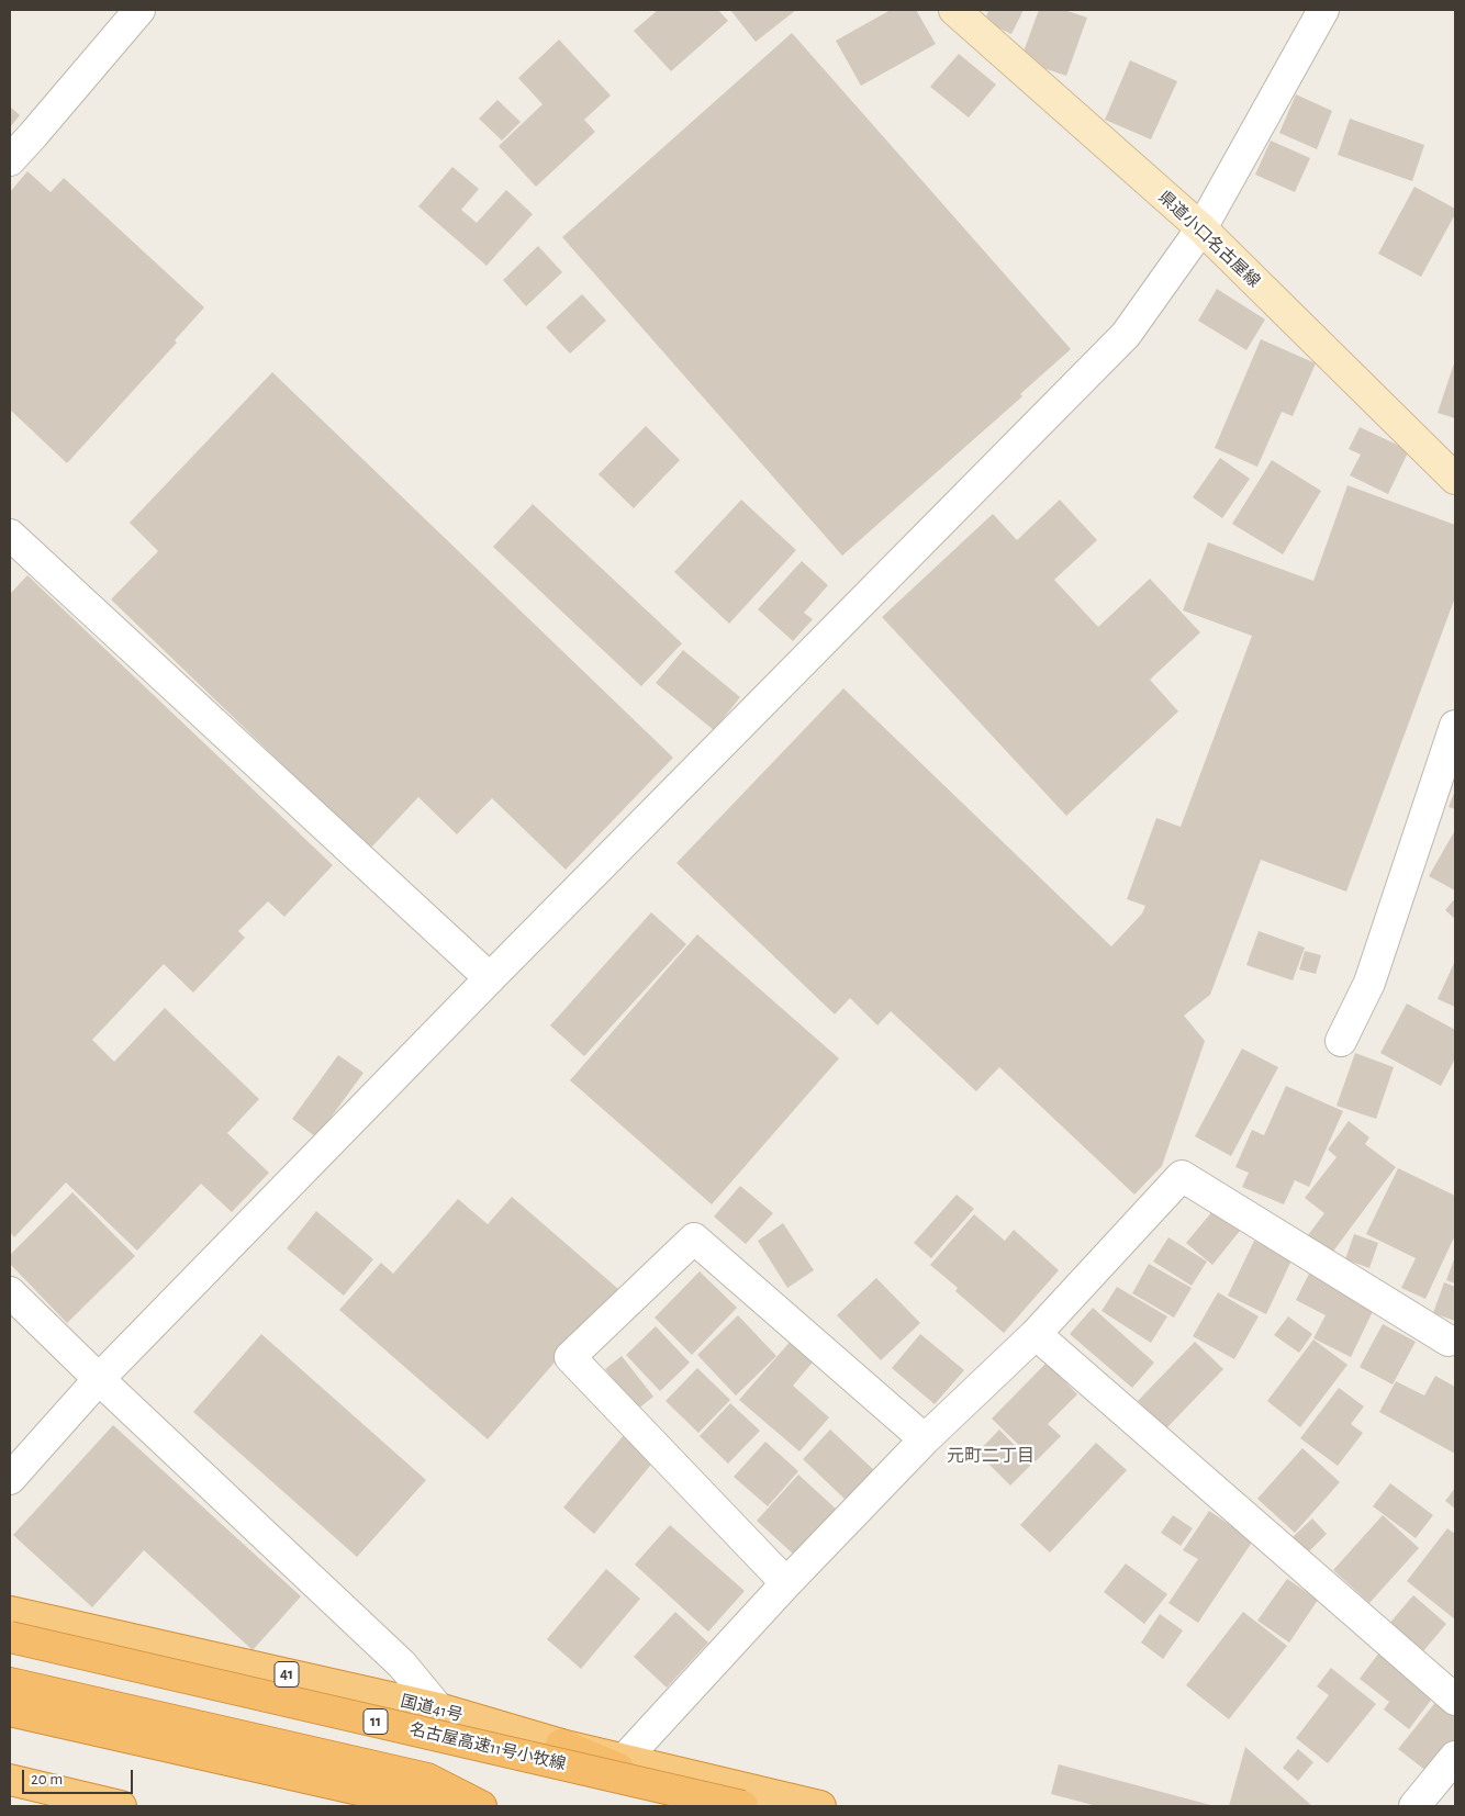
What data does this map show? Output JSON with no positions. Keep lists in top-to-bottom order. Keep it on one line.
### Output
{"streets":{"highway":["41","国道41号","11","名古屋高速11号小牧線"],"main road":["県道小口名古屋線"]},"districts":["元町二丁目"],"scale_bar":"20 m"}
